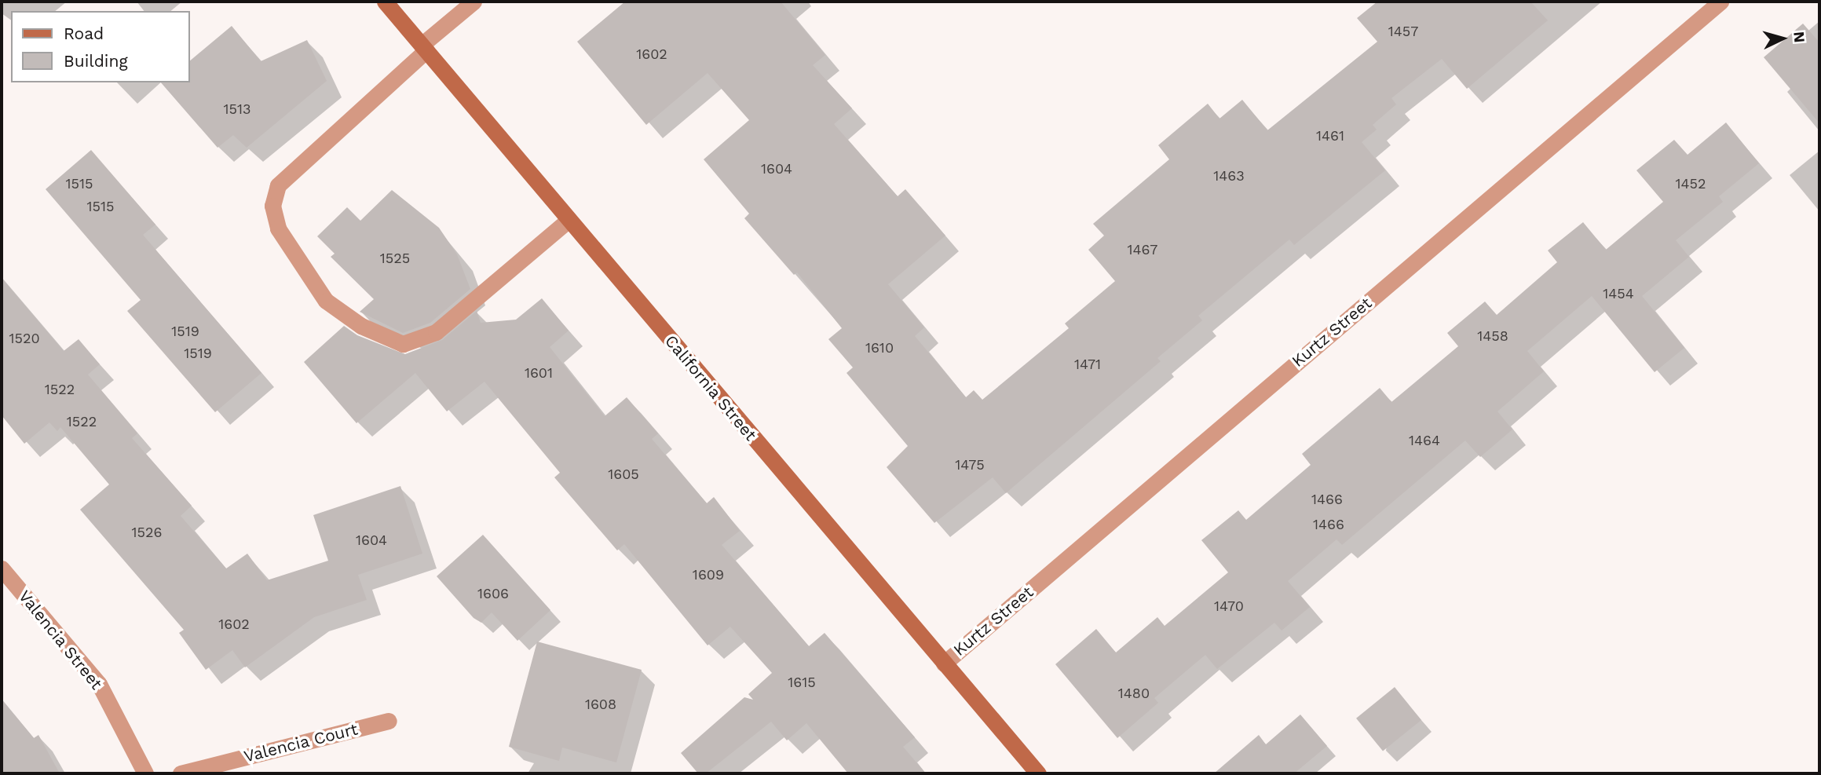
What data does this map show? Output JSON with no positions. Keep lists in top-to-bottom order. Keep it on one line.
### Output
{"streets":{"main road":["California Street"],"street":["Kurtz Street","Valencia Street","Valencia Court"]},"crossings":[["Kurtz Street","California Street"]],"house_numbers":["1457","1602","1513","1461","1604","1463","1515","1452","1515","1467","1525","1454","1519","1458","1520","1610","1519","1471","1601","1522","1522","1464","1475","1605","1466","1466","1526","1604","1609","1606","1470","1602","1615","1480","1608"],"legend":["Road","Building"],"north":"right"}
